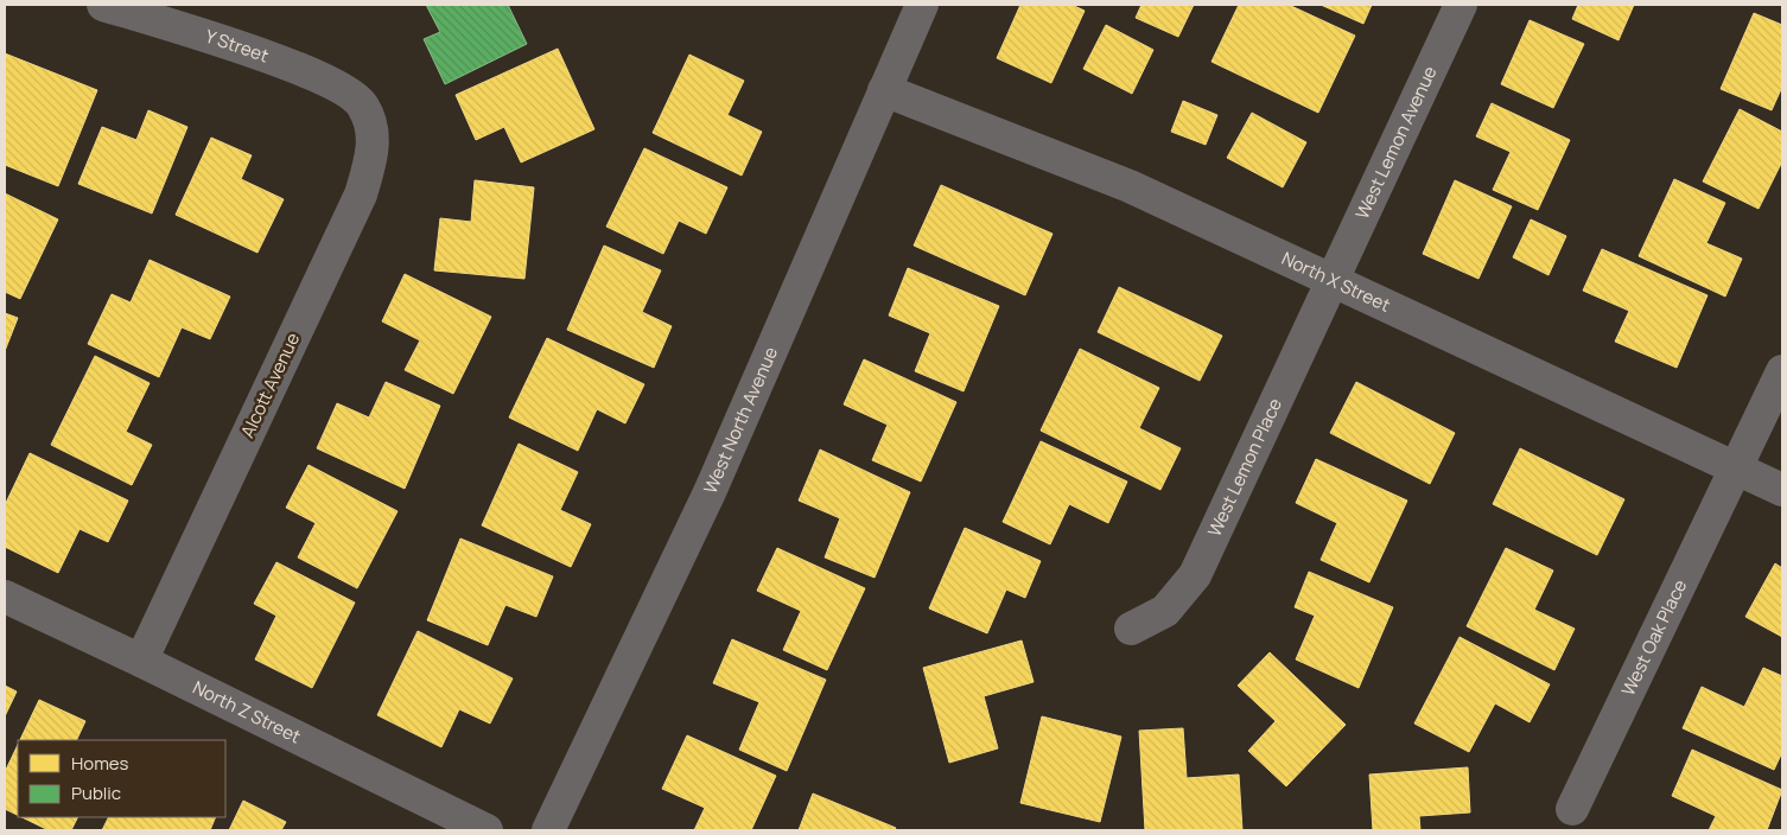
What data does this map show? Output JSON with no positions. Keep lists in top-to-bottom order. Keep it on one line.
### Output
{"streets":{"street":["Y Street","West Lemon Avenue","North X Street","Alcott Avenue","West North Avenue","West Lemon Place","West Oak Place","North Z Street"]},"crossings":[["Y Street","Alcott Avenue"],["West Lemon Avenue","North X Street"],["West Lemon Avenue","West Lemon Place"],["North X Street","West North Avenue"],["North X Street","West Lemon Place"],["North X Street","West Oak Place"],["Alcott Avenue","North Z Street"]],"legend":["Homes","Public"]}
